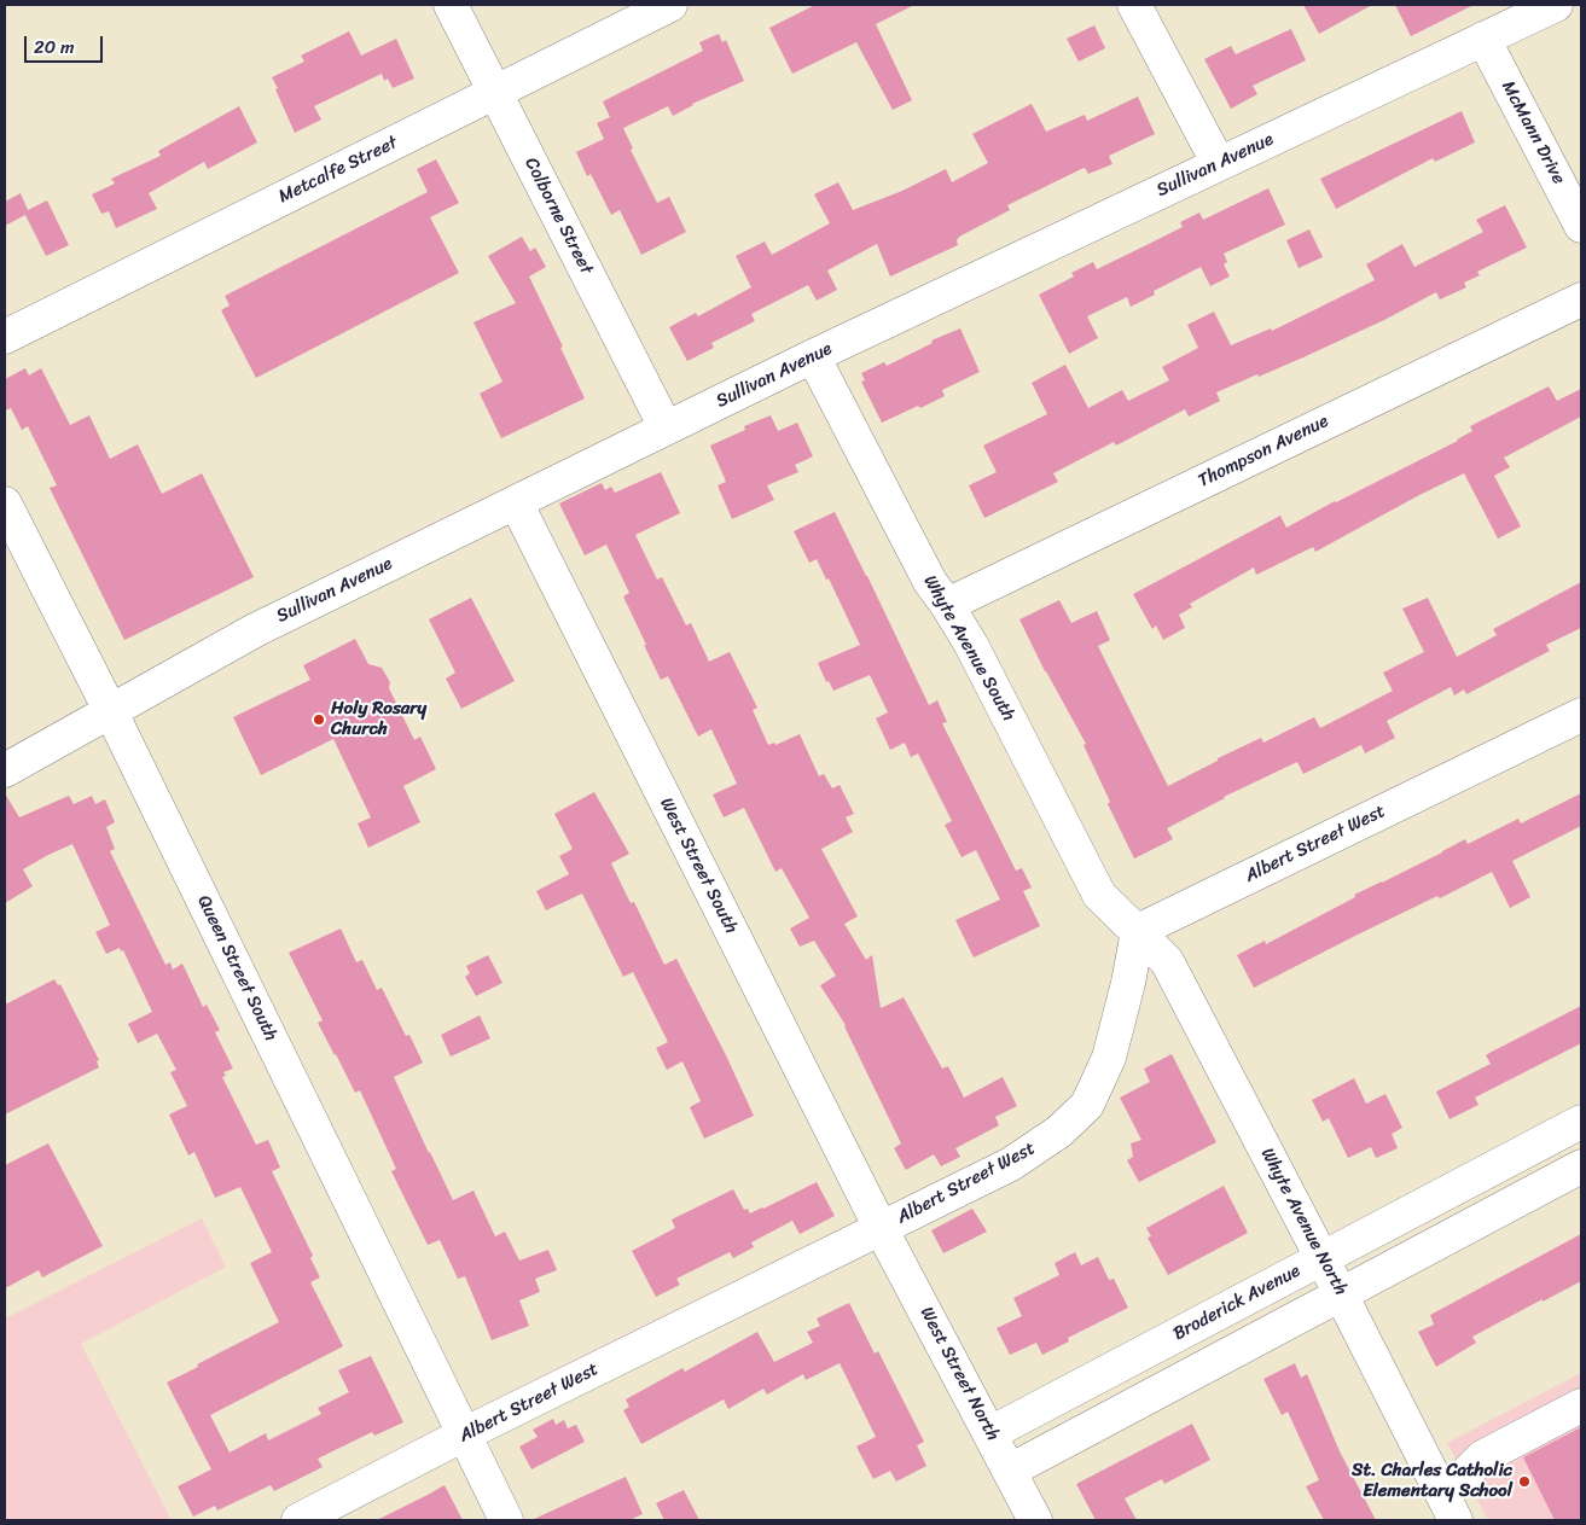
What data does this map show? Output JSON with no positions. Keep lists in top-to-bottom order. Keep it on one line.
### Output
{"streets":{"street":["McMann Drive","Sullivan Avenue","Metcalfe Street","Colborne Street","Thompson Avenue","Whyte Avenue South","Albert Street West","West Street South","Queen Street South","Whyte Avenue North","Broderick Avenue","West Street North"]},"crossings":[["McMann Drive","Sullivan Avenue"],["Sullivan Avenue","Colborne Street"],["Sullivan Avenue","Whyte Avenue South"],["Sullivan Avenue","West Street South"],["Sullivan Avenue","Queen Street South"],["Metcalfe Street","Colborne Street"],["Thompson Avenue","Whyte Avenue South"],["Whyte Avenue South","Albert Street West"],["Whyte Avenue South","Whyte Avenue North"],["Albert Street West","West Street South"],["Albert Street West","Queen Street South"],["Albert Street West","Whyte Avenue North"],["Albert Street West","West Street North"],["West Street South","West Street North"],["Whyte Avenue North","Broderick Avenue"],["Broderick Avenue","West Street North"]],"places":["Holy Rosary Church","St. Charles Catholic Elementary School"],"scale_bar":"20 m"}
